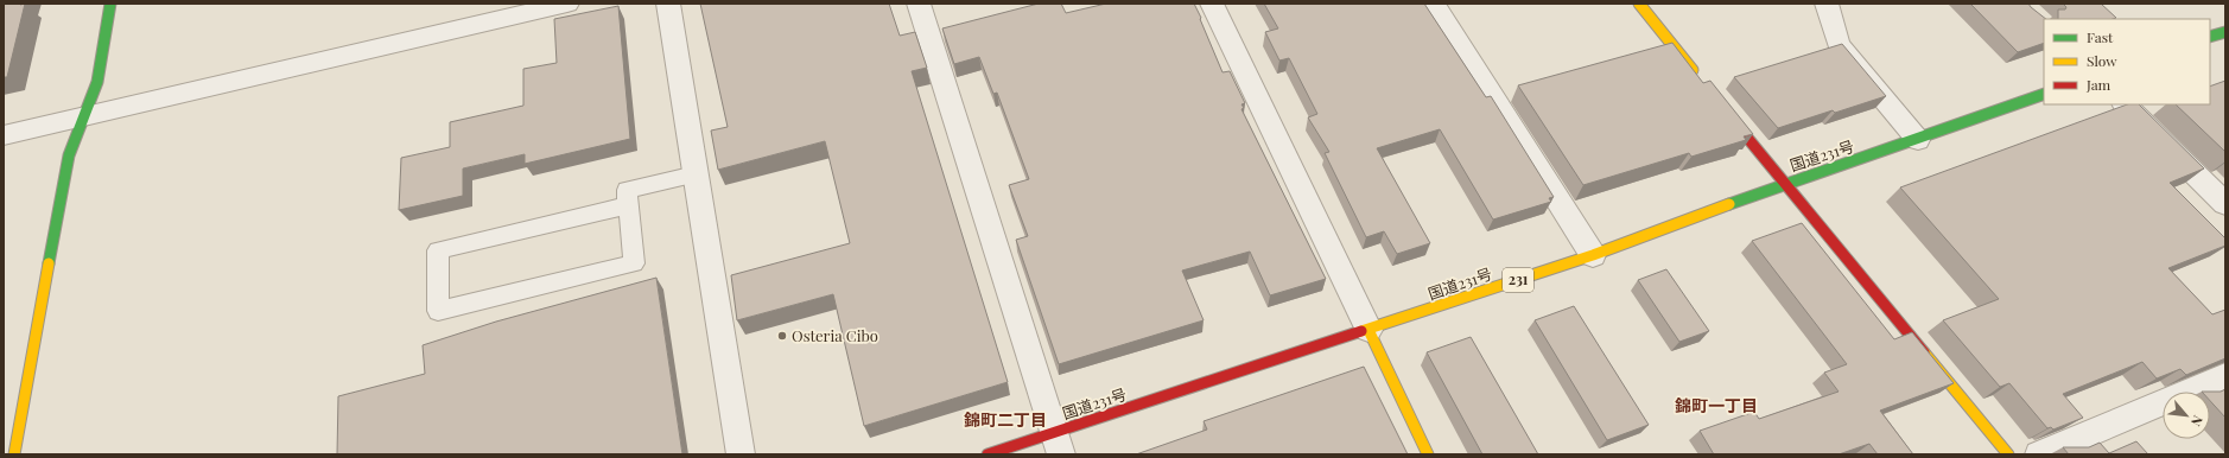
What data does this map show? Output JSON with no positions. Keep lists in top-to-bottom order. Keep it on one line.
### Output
{"streets":{"main road":["国道231号","231"]},"districts":["錦町一丁目","錦町二丁目"],"places":["Osteria Cibo"],"legend":["Fast","Slow","Jam"],"north":"bottom right"}
